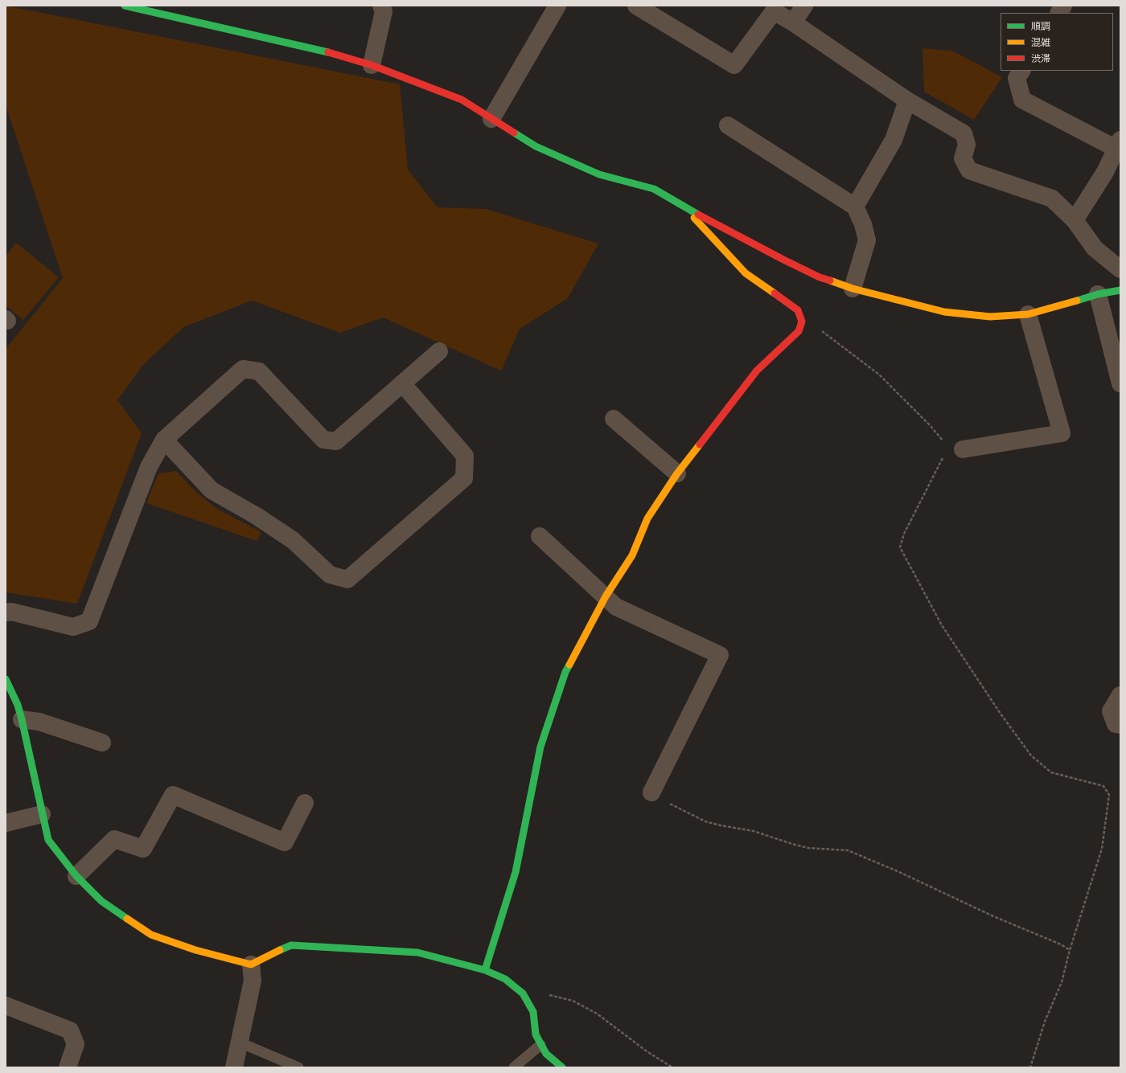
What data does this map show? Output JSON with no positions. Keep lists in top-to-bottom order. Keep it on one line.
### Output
{"legend":["順調","混雑","渋滞"]}
